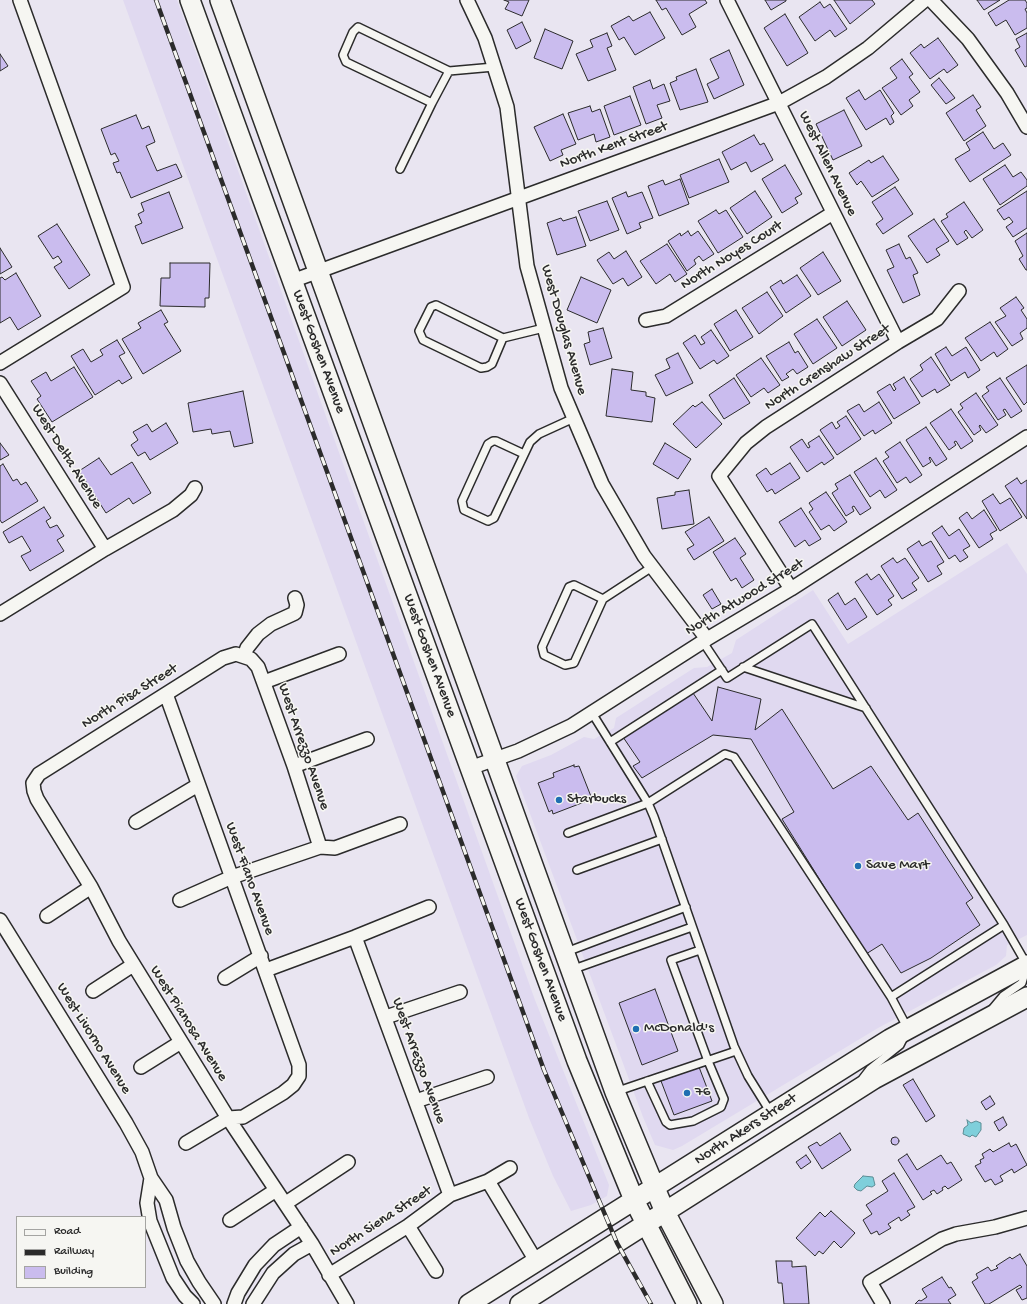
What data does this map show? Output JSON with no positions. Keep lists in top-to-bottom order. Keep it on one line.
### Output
{"streets":{"main road":["West Goshen Avenue","North Akers Street"],"street":["North Kent Street","West Allen Avenue","North Noyes Court","West Douglas Avenue","North Crenshaw Street","West Delta Avenue","North Atwood Street","North Pisa Street","West Arrezzo Avenue","West Fiano Avenue","West Pianosa Avenue","West Livorno Avenue","North Siena Street"]},"crossings":[["North Kent Street","West Allen Avenue"],["North Kent Street","West Douglas Avenue"],["North Kent Street","West Goshen Avenue"],["West Allen Avenue","North Noyes Court"],["West Allen Avenue","North Crenshaw Street"],["West Douglas Avenue","North Atwood Street"],["West Goshen Avenue","North Atwood Street"],["West Goshen Avenue","North Akers Street"],["North Crenshaw Street","North Atwood Street"],["North Pisa Street","West Arrezzo Avenue"],["North Pisa Street","West Fiano Avenue"],["North Pisa Street","West Pianosa Avenue"],["West Arrezzo Avenue","North Siena Street"],["West Fiano Avenue","West Pianosa Avenue"],["West Pianosa Avenue","North Siena Street"]],"places":["Starbucks","Save Mart","McDonald's","76"],"legend":["Road","Railway","Building"]}
